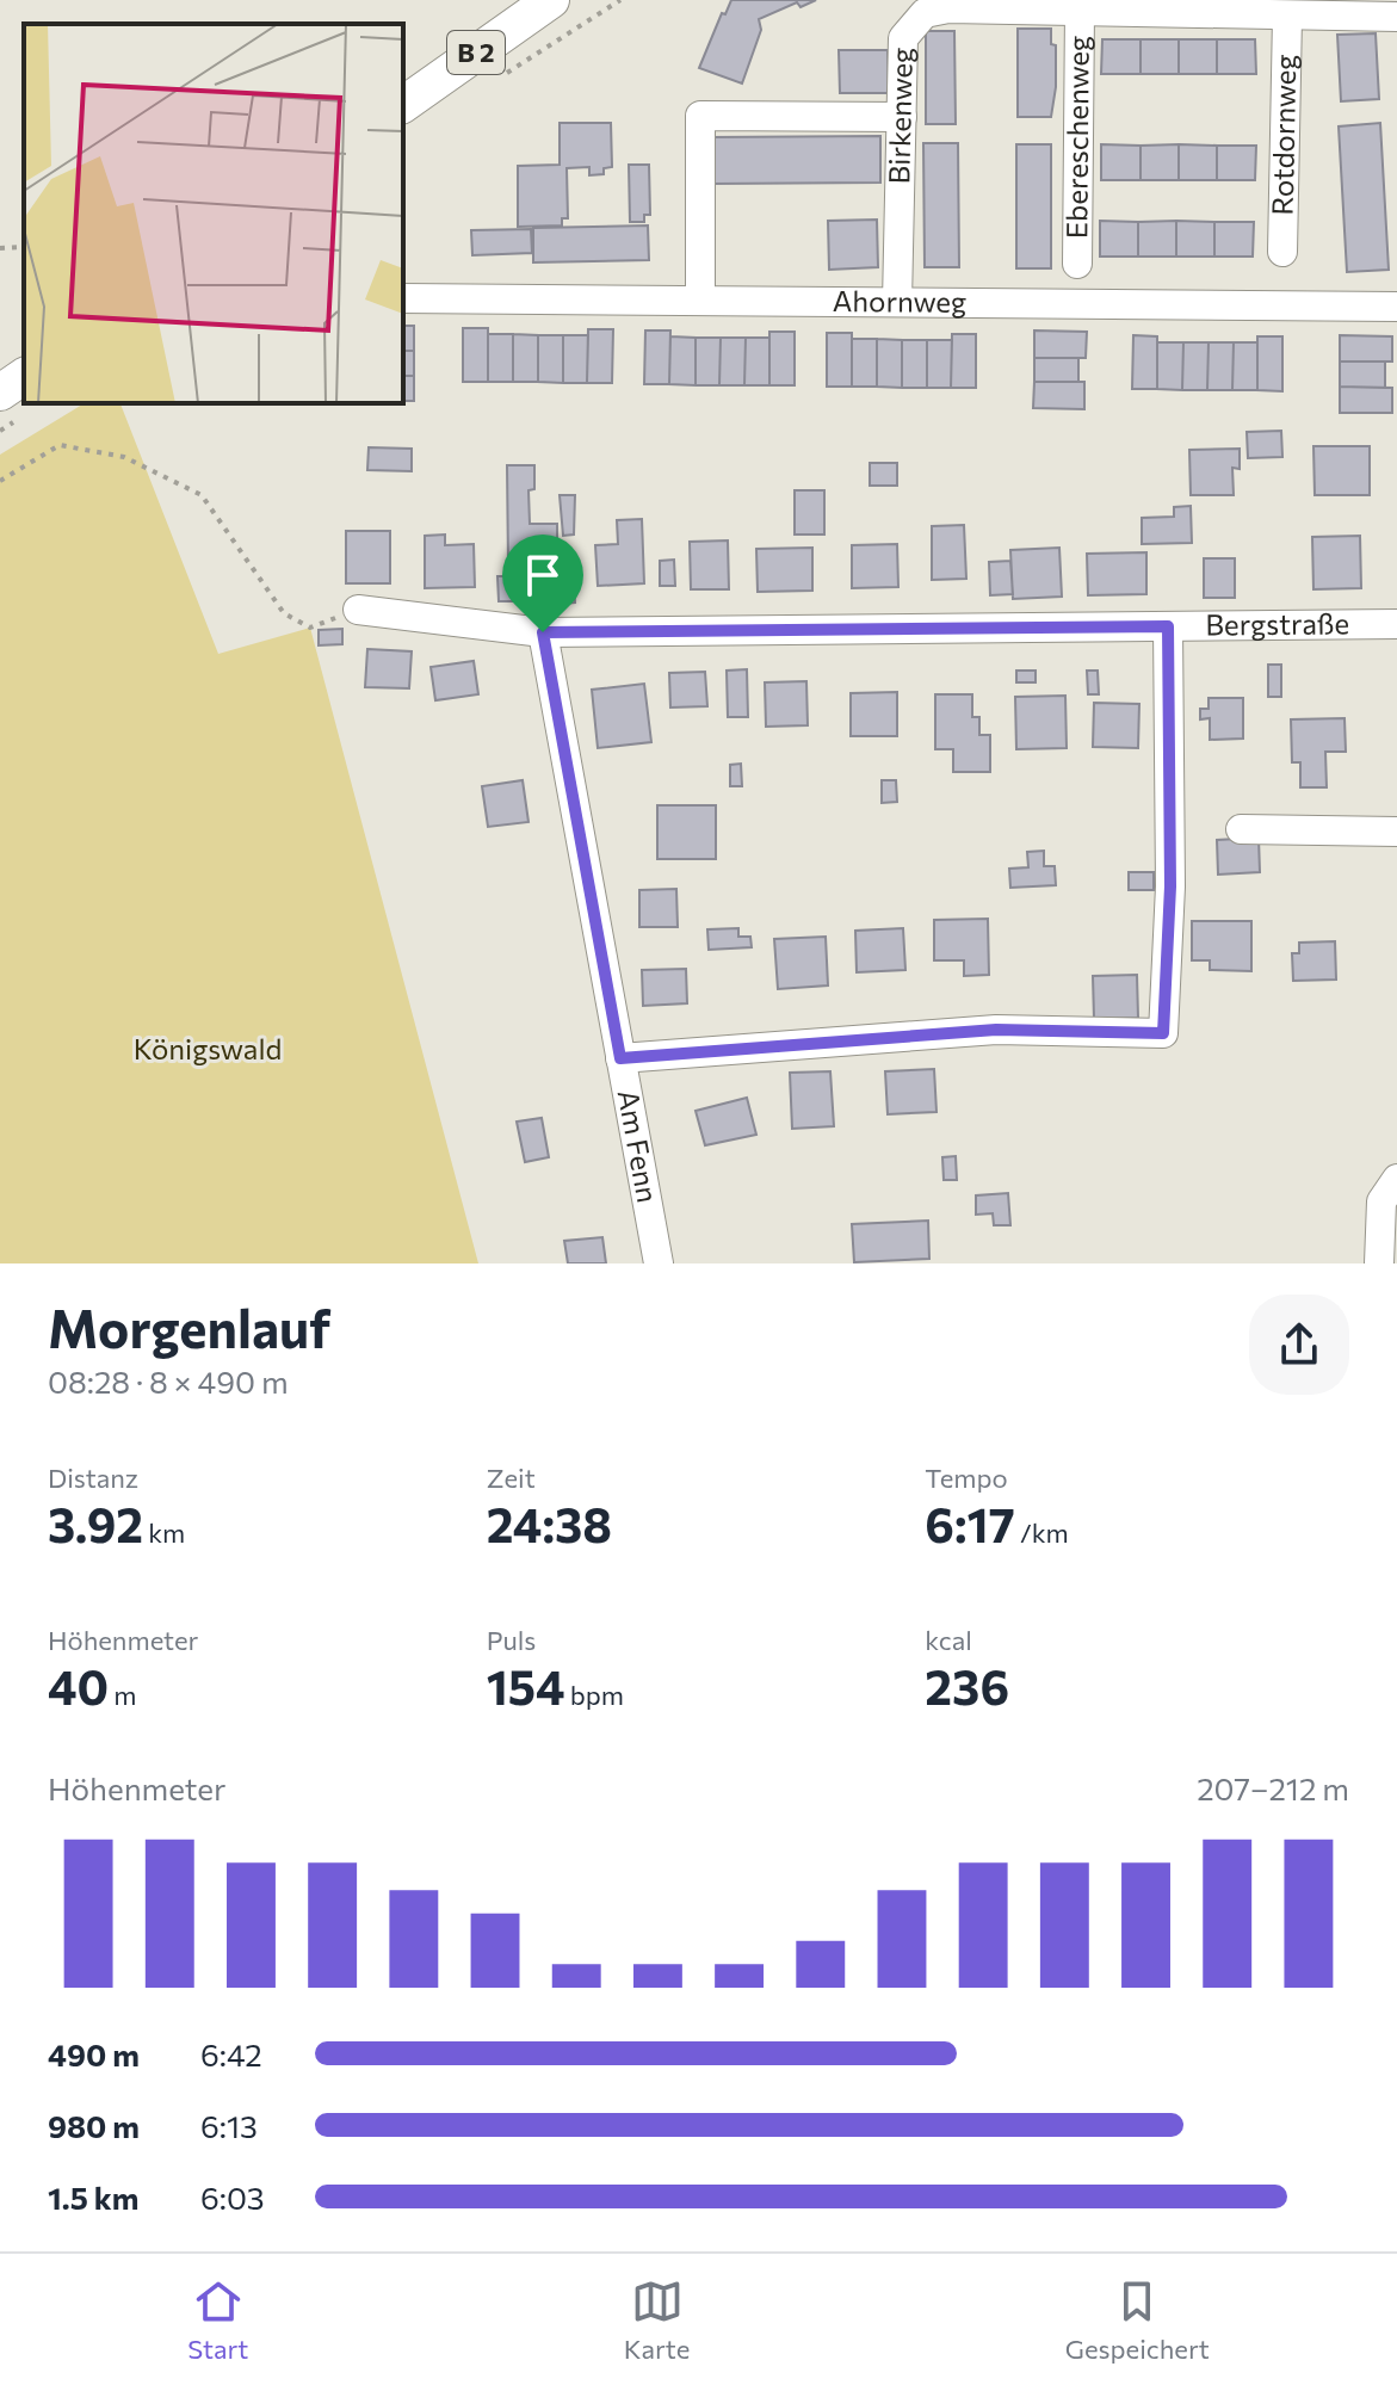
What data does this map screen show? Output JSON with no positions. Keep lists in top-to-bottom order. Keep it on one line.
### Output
{"streets":{"main road":["B 2"],"street":["Birkenweg","Rotdornweg","Ebereschenweg","Ahornweg","Bergstraße","Am Fenn"]},"crossings":[["Birkenweg","Rotdornweg"],["Birkenweg","Ebereschenweg"],["Birkenweg","Ahornweg"],["Bergstraße","Am Fenn"]],"parks":["Königswald"],"page":{"heading":["Morgenlauf","08:28 · 8 × 490 m"],"stats":[["Distanz","3.92 km"],["Zeit","24:38"],["Tempo","6:17 /km"],["Höhenmeter","40 m"],["Puls","154 bpm"],["kcal","236"]],"chart":["Höhenmeter","207–212 m"],"list":[{"name":"490 m","note":"6:42"},{"name":"980 m","note":"6:13"},{"name":"1.5 km","note":"6:03"}],"tabs":["Start","Karte","Gespeichert"]}}
